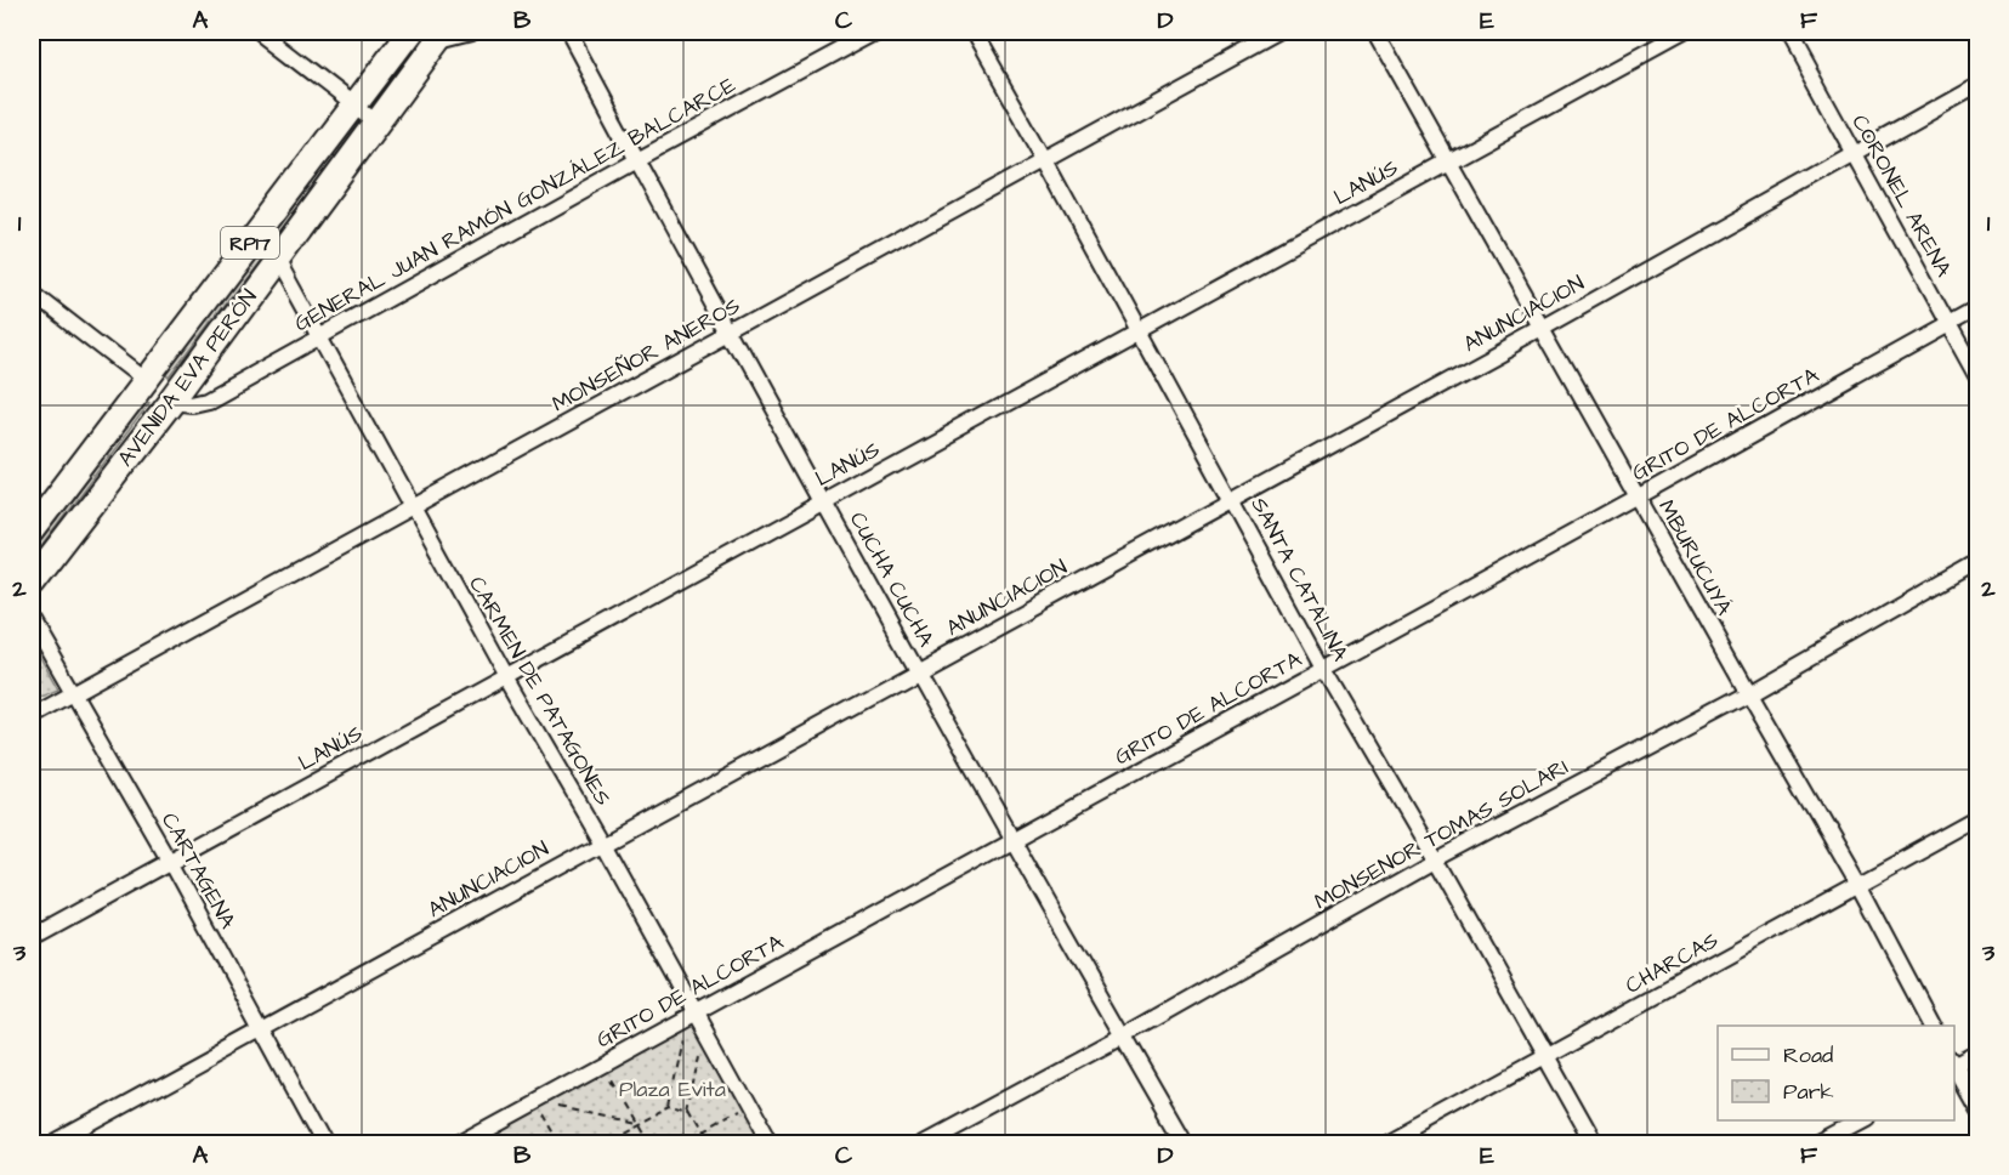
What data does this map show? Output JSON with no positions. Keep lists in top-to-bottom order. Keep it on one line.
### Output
{"streets":{"main road":["RP17","AVENIDA EVA PERÓN"],"street":["LANÚS","CORONEL ARENA","GENERAL JUAN RAMÓN GONZÁLEZ BALCARCE","ANUNCIACION","MONSEÑOR ANEROS","GRITO DE ALCORTA","MBURUCUYÁ","CUCHA CUCHA","SANTA CATALINA","CARMEN DE PATAGONES","MONSENOR TOMAS SOLARI","CARTAGENA","CHARCAS"]},"crossings":[["LANÚS","MBURUCUYÁ"],["LANÚS","CUCHA CUCHA"],["LANÚS","SANTA CATALINA"],["LANÚS","CARMEN DE PATAGONES"],["LANÚS","CARTAGENA"],["CORONEL ARENA","ANUNCIACION"],["CORONEL ARENA","GRITO DE ALCORTA"],["GENERAL JUAN RAMÓN GONZÁLEZ BALCARCE","AVENIDA EVA PERÓN"],["GENERAL JUAN RAMÓN GONZÁLEZ BALCARCE","CUCHA CUCHA"],["GENERAL JUAN RAMÓN GONZÁLEZ BALCARCE","CARMEN DE PATAGONES"],["ANUNCIACION","MBURUCUYÁ"],["ANUNCIACION","CUCHA CUCHA"],["ANUNCIACION","SANTA CATALINA"],["ANUNCIACION","CARMEN DE PATAGONES"],["ANUNCIACION","CARTAGENA"],["MONSEÑOR ANEROS","CUCHA CUCHA"],["MONSEÑOR ANEROS","SANTA CATALINA"],["MONSEÑOR ANEROS","CARMEN DE PATAGONES"],["MONSEÑOR ANEROS","CARTAGENA"],["AVENIDA EVA PERÓN","CARMEN DE PATAGONES"],["GRITO DE ALCORTA","MBURUCUYÁ"],["GRITO DE ALCORTA","CUCHA CUCHA"],["GRITO DE ALCORTA","SANTA CATALINA"],["GRITO DE ALCORTA","CARMEN DE PATAGONES"],["MBURUCUYÁ","MONSENOR TOMAS SOLARI"],["MBURUCUYÁ","CHARCAS"],["CUCHA CUCHA","MONSENOR TOMAS SOLARI"],["SANTA CATALINA","MONSENOR TOMAS SOLARI"],["SANTA CATALINA","CHARCAS"]],"parks":["Plaza Evita"],"legend":["Road","Park"],"grid":{"columns":["A","B","C","D","E","F"],"rows":["1","2","3"]}}
